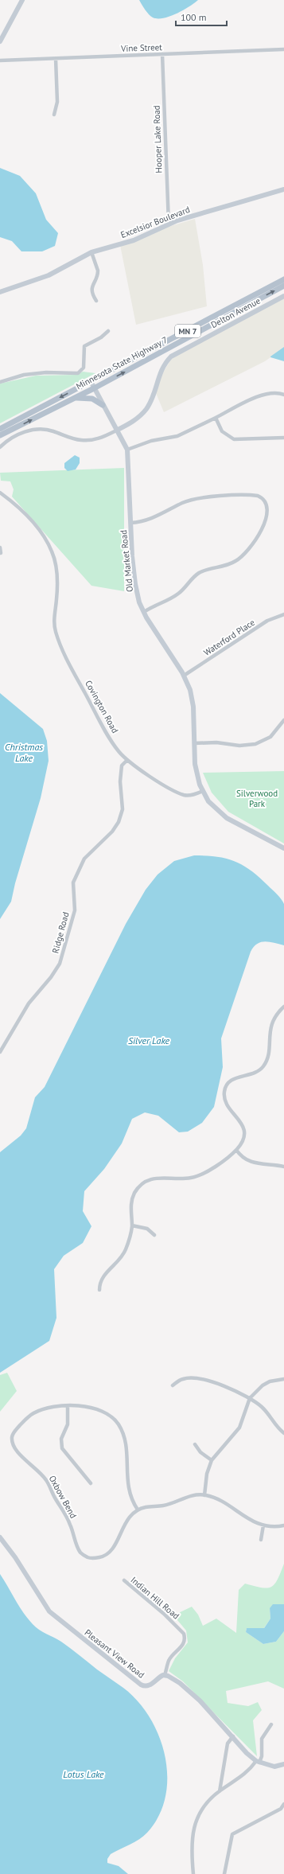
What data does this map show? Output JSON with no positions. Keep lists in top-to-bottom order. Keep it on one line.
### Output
{"streets":{"main road":["MN 7","Minnesota State Highway 7"],"street":["Vine Street","Hooper Lake Road","Excelsior Boulevard","Delton Avenue","Old Market Road","Waterford Place","Covington Road","Ridge Road","Oxbow Bend","Indian Hill Road","Pleasant View Road"]},"crossings":[["Vine Street","Hooper Lake Road"],["Hooper Lake Road","Excelsior Boulevard"],["Delton Avenue","Old Market Road"],["Minnesota State Highway 7","Old Market Road"],["Old Market Road","Waterford Place"],["Old Market Road","Covington Road"],["Covington Road","Ridge Road"],["Indian Hill Road","Pleasant View Road"]],"water":["Christmas Lake","Silver Lake","Lotus Lake"],"parks":["Silverwood Park"],"scale_bar":"100 m"}
